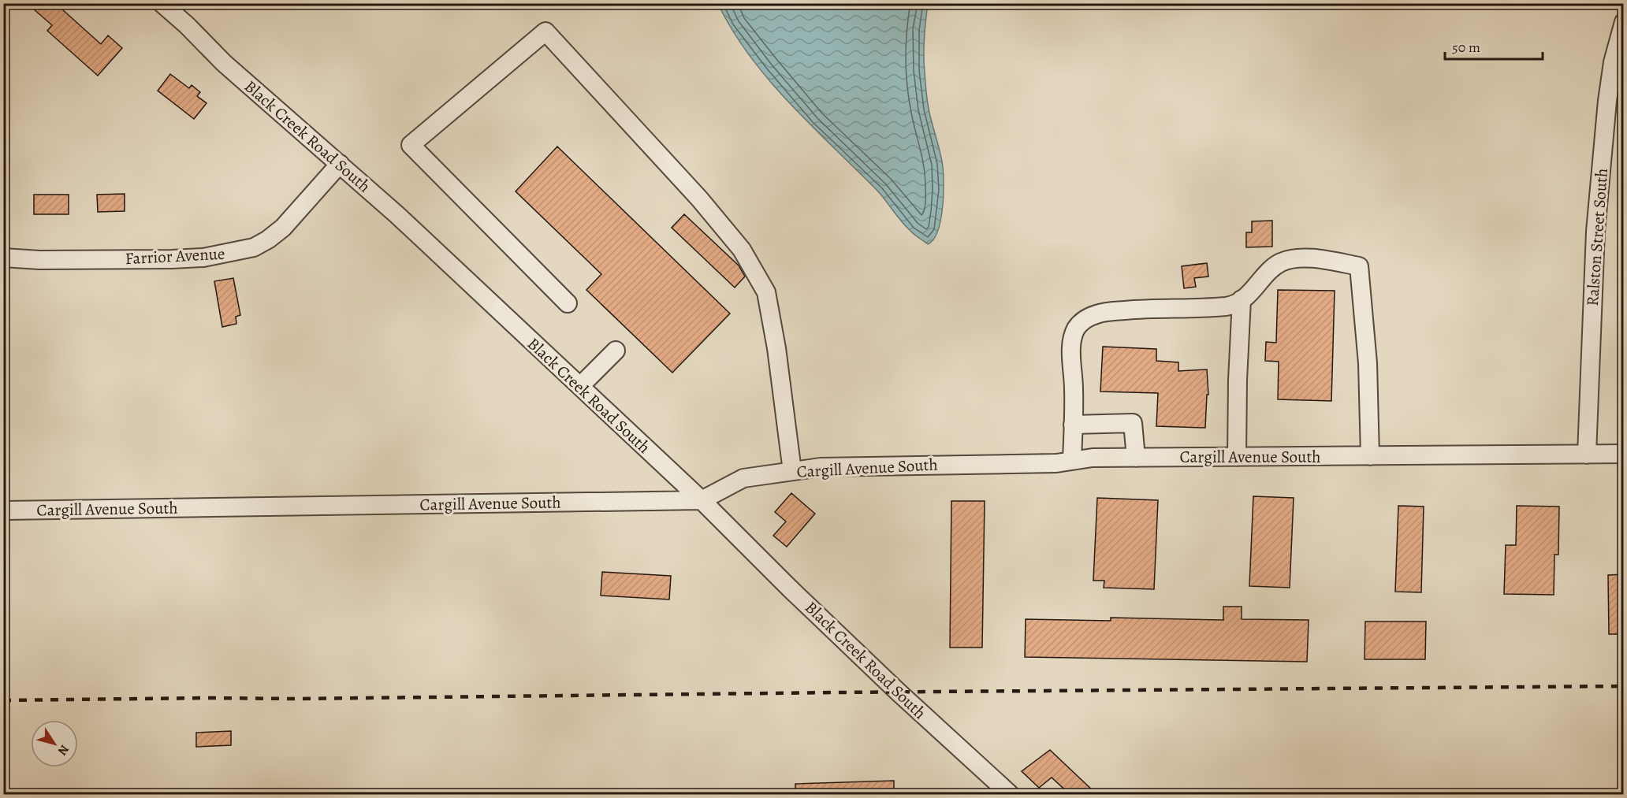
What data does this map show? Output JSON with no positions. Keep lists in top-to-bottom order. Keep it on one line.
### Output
{"streets":{"street":["Black Creek Road South","Ralston Street South","Farrior Avenue","Cargill Avenue South"]},"crossings":[["Black Creek Road South","Farrior Avenue"],["Black Creek Road South","Cargill Avenue South"],["Ralston Street South","Cargill Avenue South"]],"scale_bar":"50 m","north":"bottom right"}
